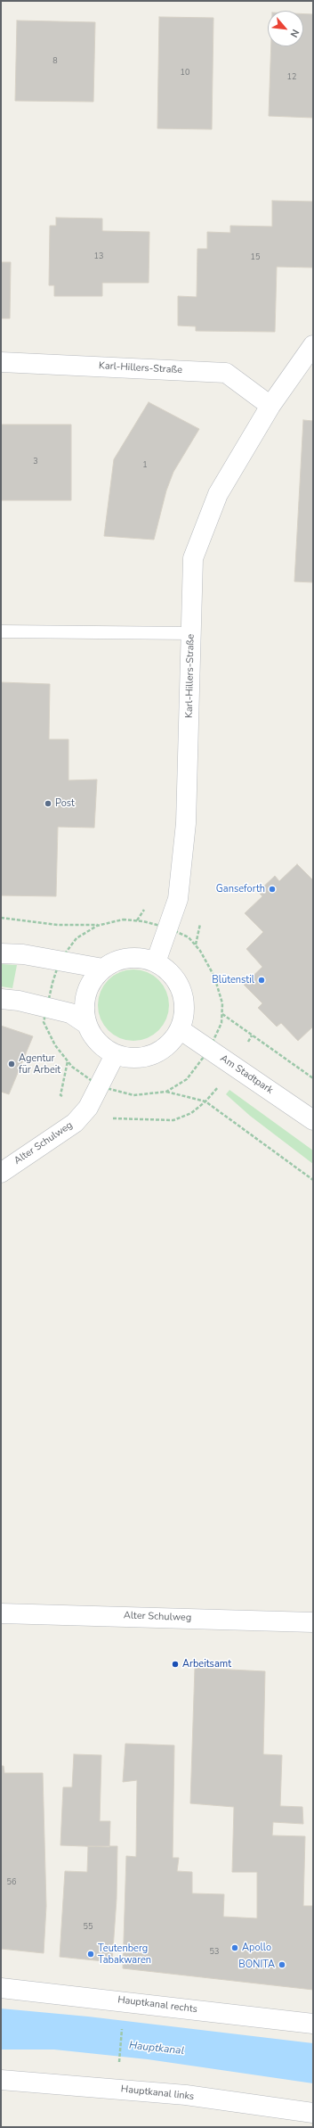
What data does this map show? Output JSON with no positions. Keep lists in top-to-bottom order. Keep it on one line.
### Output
{"streets":{"street":["Karl-Hillers-Straße","Am Stadtpark","Alter Schulweg","Hauptkanal rechts","Hauptkanal links"]},"crossings":[["Karl-Hillers-Straße","Am Stadtpark"],["Karl-Hillers-Straße","Alter Schulweg"],["Am Stadtpark","Alter Schulweg"]],"water":["Hauptkanal"],"places":["Post","Ganseforth","Blütenstil","Agentur für Arbeit","Arbeitsamt","Apollo","Teutenberg Tabakwaren","BONITA"],"house_numbers":["8","10","12","13","15","3","1","56","55","53"],"north":"bottom right"}
